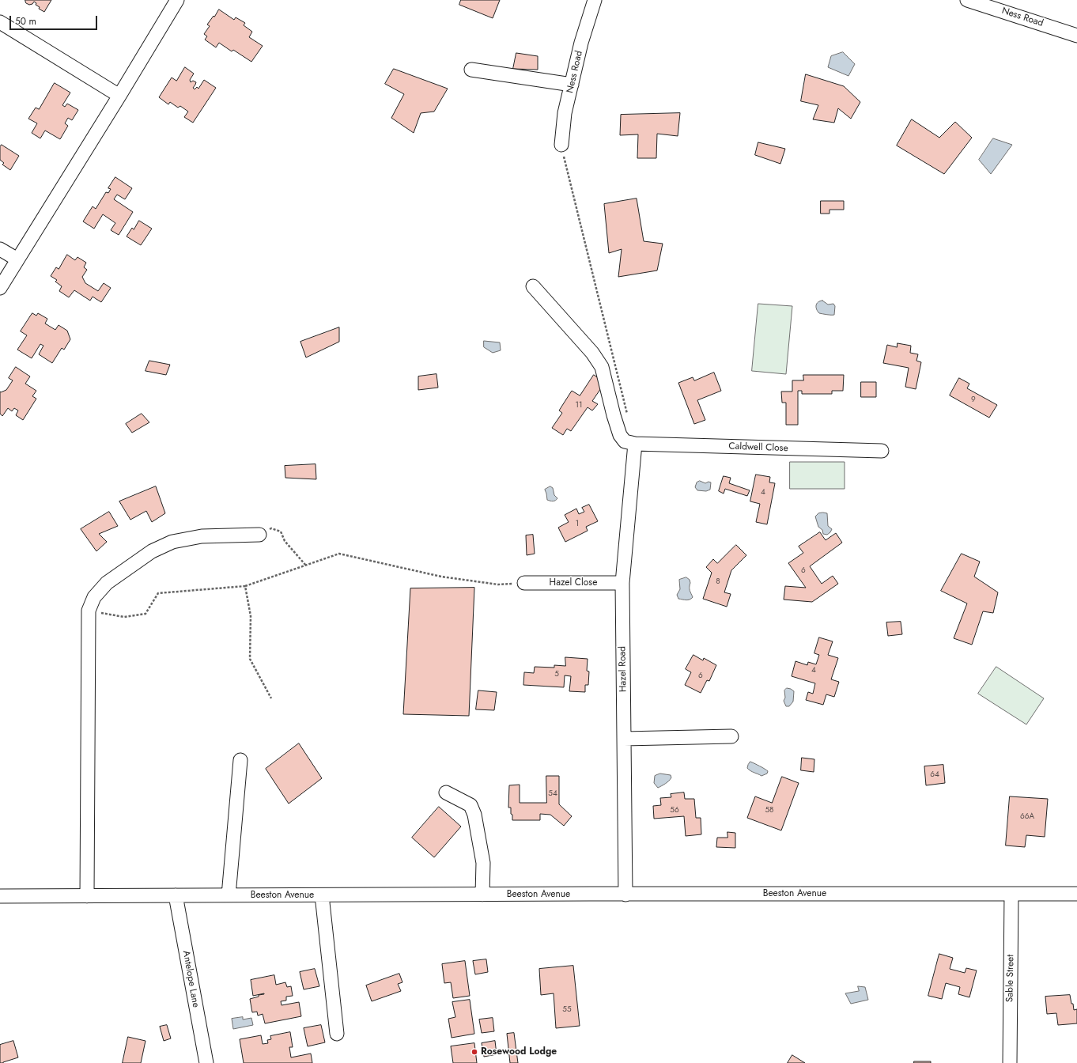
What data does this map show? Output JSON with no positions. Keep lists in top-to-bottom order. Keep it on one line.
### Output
{"streets":{"street":["Ness Road","Caldwell Close","Hazel Close","Hazel Road","Beeston Avenue","Sable Street","Antelope Lane"]},"crossings":[["Caldwell Close","Hazel Road"],["Hazel Close","Hazel Road"],["Hazel Road","Beeston Avenue"],["Beeston Avenue","Sable Street"],["Beeston Avenue","Antelope Lane"]],"places":["Rosewood Lodge"],"house_numbers":["9","11","4","1","6","8","4","5","6","64","54","56","58","66A","55"],"scale_bar":"50 m"}
